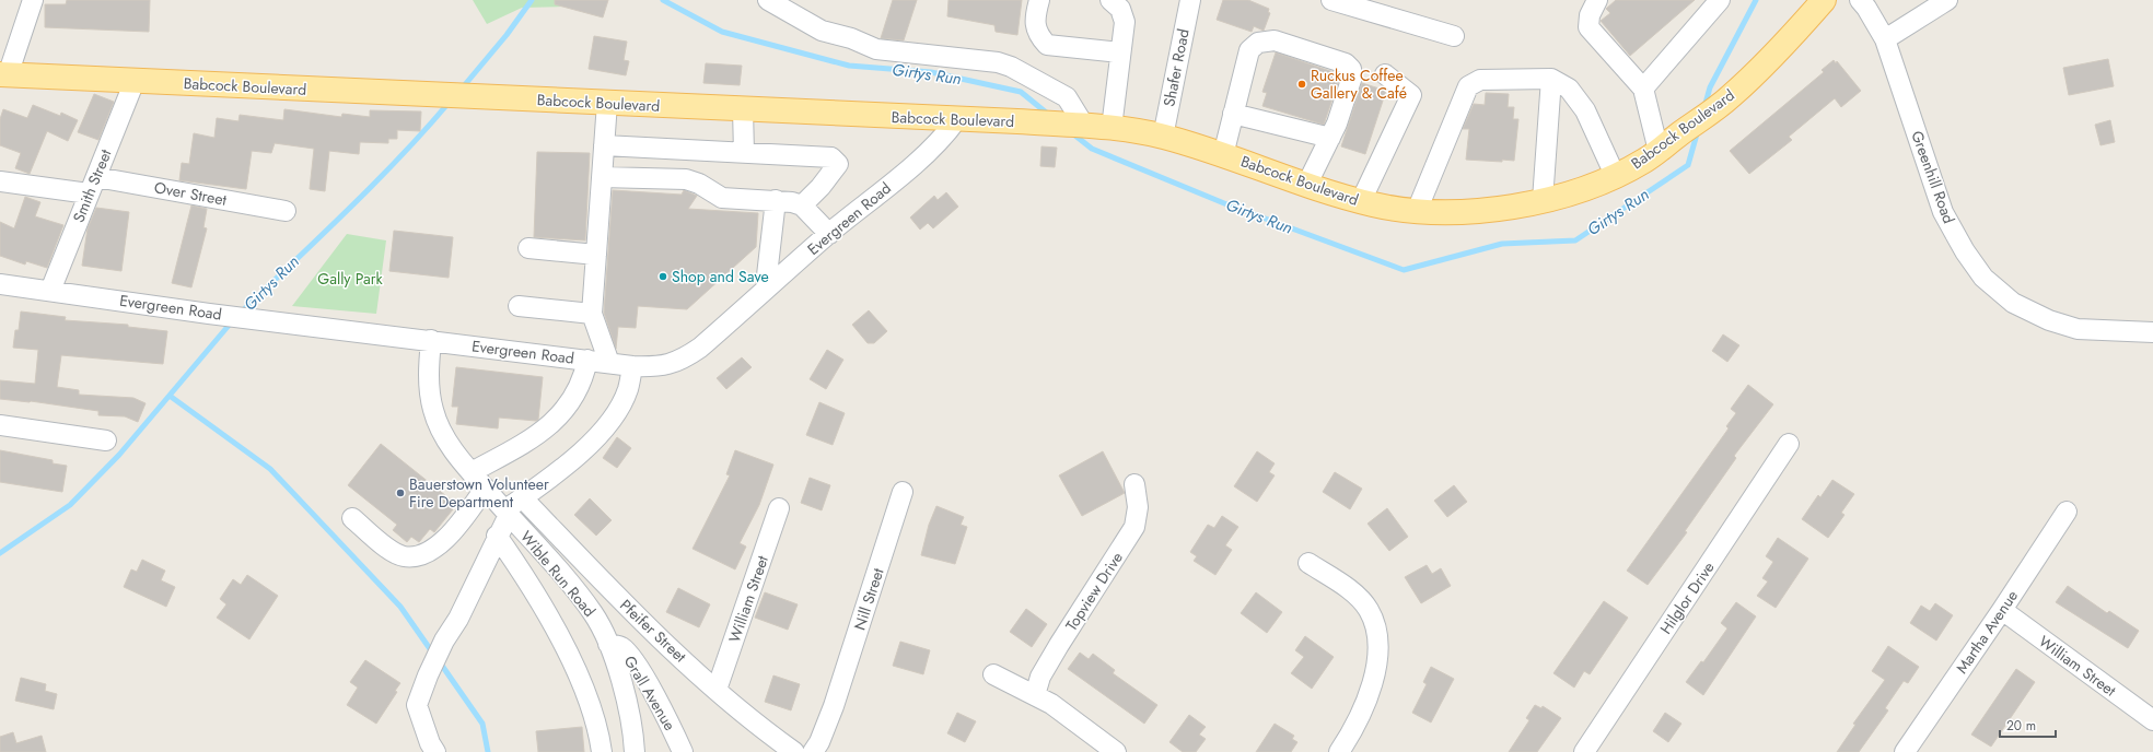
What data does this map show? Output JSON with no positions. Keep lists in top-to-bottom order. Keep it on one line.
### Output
{"streets":{"main road":["Babcock Boulevard"],"street":["Shafer Road","Greenhill Road","Smith Street","Over Street","Evergreen Road","Wible Run Road","Topview Drive","Hilglor Drive","William Street","Nill Street","Pfeifer Street","Martha Avenue","Grall Avenue"]},"crossings":[["Shafer Road","Babcock Boulevard"],["Babcock Boulevard","Smith Street"],["Babcock Boulevard","Evergreen Road"],["Smith Street","Over Street"],["Smith Street","Evergreen Road"],["Evergreen Road","Wible Run Road"],["Wible Run Road","Grall Avenue"],["William Street","Pfeifer Street"],["William Street","Martha Avenue"]],"water":["Girtys Run"],"parks":["Gally Park"],"places":["Ruckus Coffee Gallery & Café","Shop and Save","Bauerstown Volunteer Fire Department"],"scale_bar":"20 m"}
